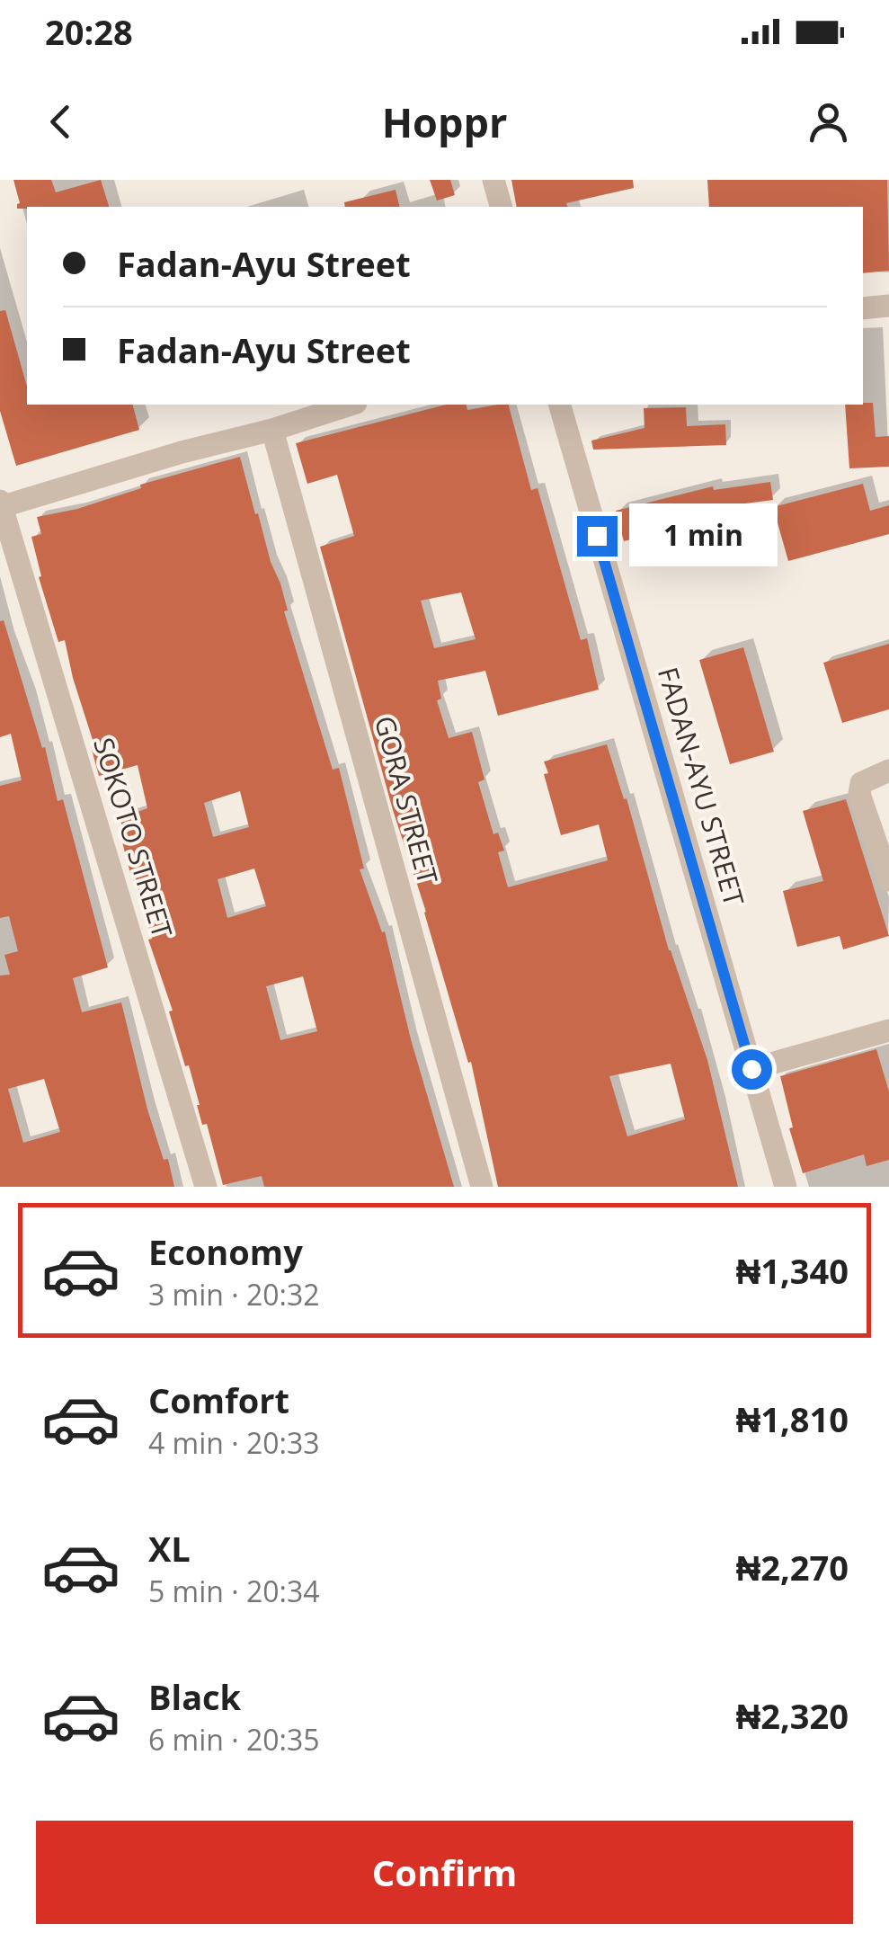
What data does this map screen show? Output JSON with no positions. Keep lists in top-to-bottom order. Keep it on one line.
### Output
{"streets":{"street":["FADAN-AYU STREET","GORA STREET","SOKOTO STREET"]},"page":{"status":"20:28","header":"Hoppr","banner":["Fadan-Ayu Street","Fadan-Ayu Street"],"bubble":"1 min","list":[{"name":"Economy","note":"3 min · 20:32","value":"₦1,340"},{"name":"Comfort","note":"4 min · 20:33","value":"₦1,810"},{"name":"XL","note":"5 min · 20:34","value":"₦2,270"},{"name":"Black","note":"6 min · 20:35","value":"₦2,320"}],"buttons":"Confirm"}}
